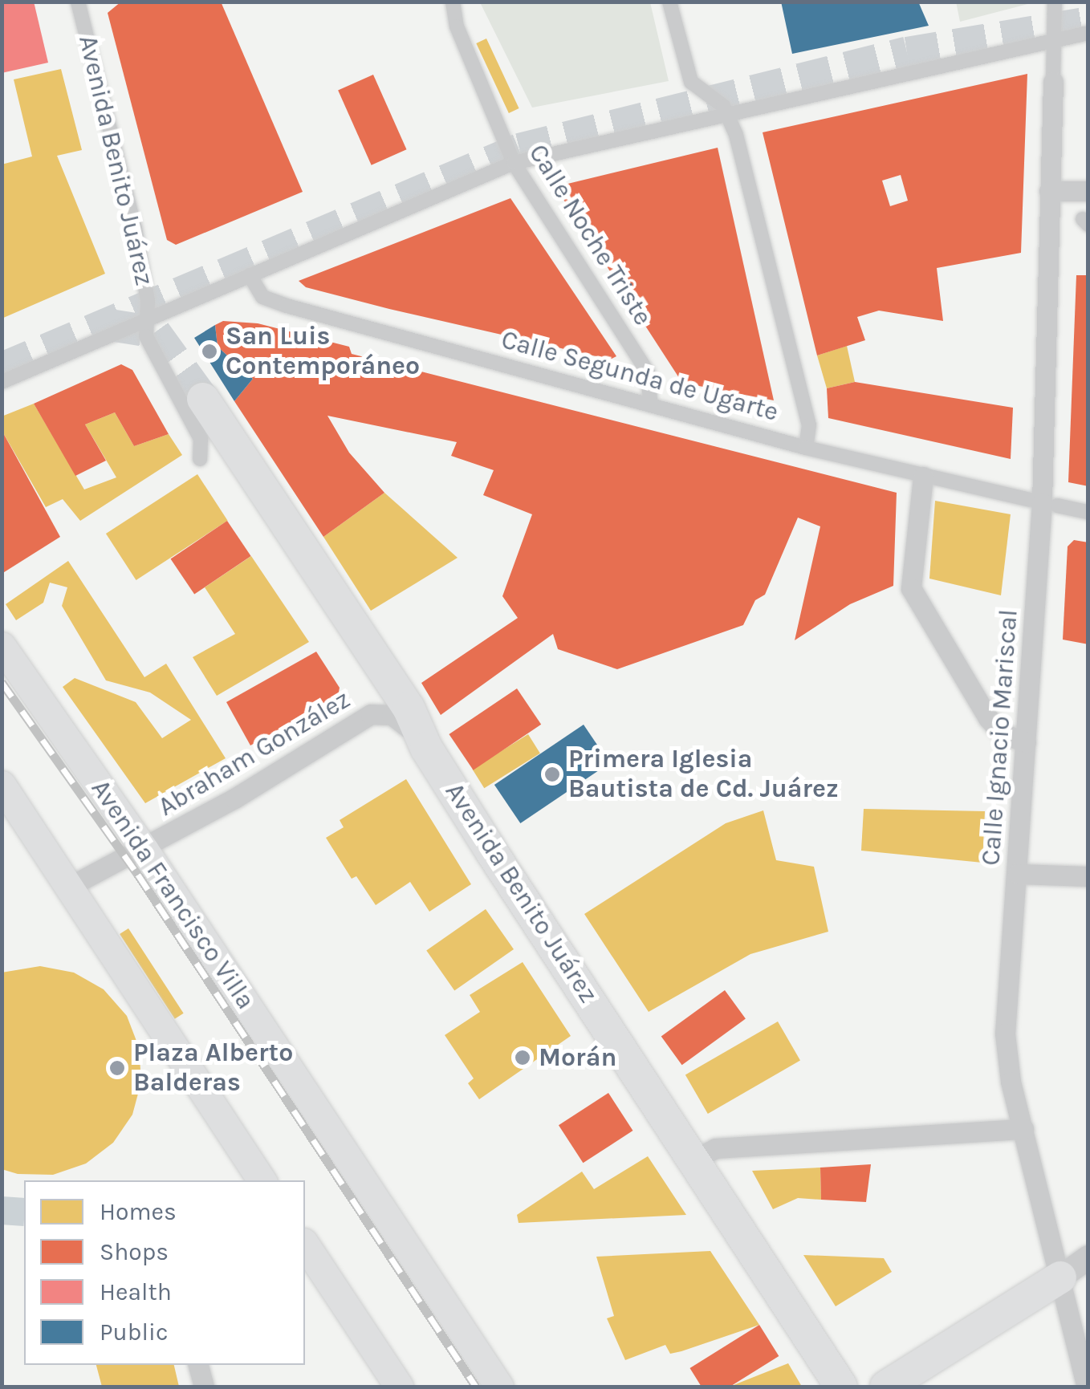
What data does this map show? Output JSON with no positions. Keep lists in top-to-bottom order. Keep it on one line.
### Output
{"streets":{"main road":["Avenida Benito Juárez","Avenida Francisco Villa"],"street":["Calle Noche Triste","Calle Segunda de Ugarte","Calle Ignacio Mariscal","Abraham González"]},"crossings":[["Avenida Benito Juárez","Abraham González"],["Calle Noche Triste","Calle Segunda de Ugarte"],["Abraham González","Avenida Francisco Villa"]],"places":["San Luis Contemporáneo","Primera Iglesia Bautista de Cd. Juárez","Morán","Plaza Alberto Balderas"],"legend":["Homes","Shops","Health","Public"]}
